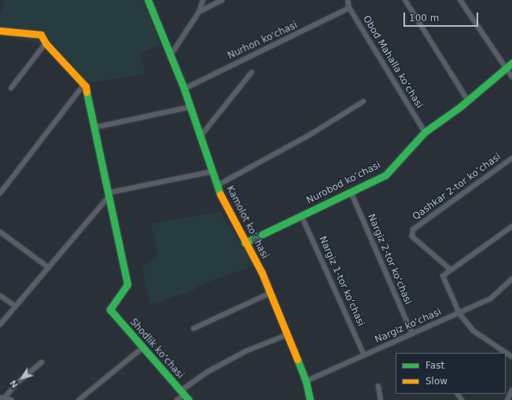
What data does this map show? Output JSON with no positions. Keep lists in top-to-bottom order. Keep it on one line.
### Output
{"streets":{"street":["Nurhon ko'chasi","Obod Mahalla ko‘chasi","Nurobod koʻchasi","Qashkar 2-tor koʼchasi","Kamolot koʻchasi","Nargiz 2-tor ko‘chasi","Nargiz 1-tor ko‘chasi","Nargiz koʻchasi","Shodlik koʻchasi"]},"crossings":[["Nurhon ko'chasi","Obod Mahalla ko‘chasi"],["Nurhon ko'chasi","Kamolot koʻchasi"],["Obod Mahalla ko‘chasi","Nurobod koʻchasi"],["Nurobod koʻchasi","Kamolot koʻchasi"],["Nurobod koʻchasi","Nargiz 2-tor ko‘chasi"],["Nurobod koʻchasi","Nargiz 1-tor ko‘chasi"],["Kamolot koʻchasi","Nargiz koʻchasi"],["Nargiz 2-tor ko‘chasi","Nargiz koʻchasi"],["Nargiz 1-tor ko‘chasi","Nargiz koʻchasi"]],"legend":["Fast","Slow"],"scale_bar":"100 m","north":"bottom left"}
